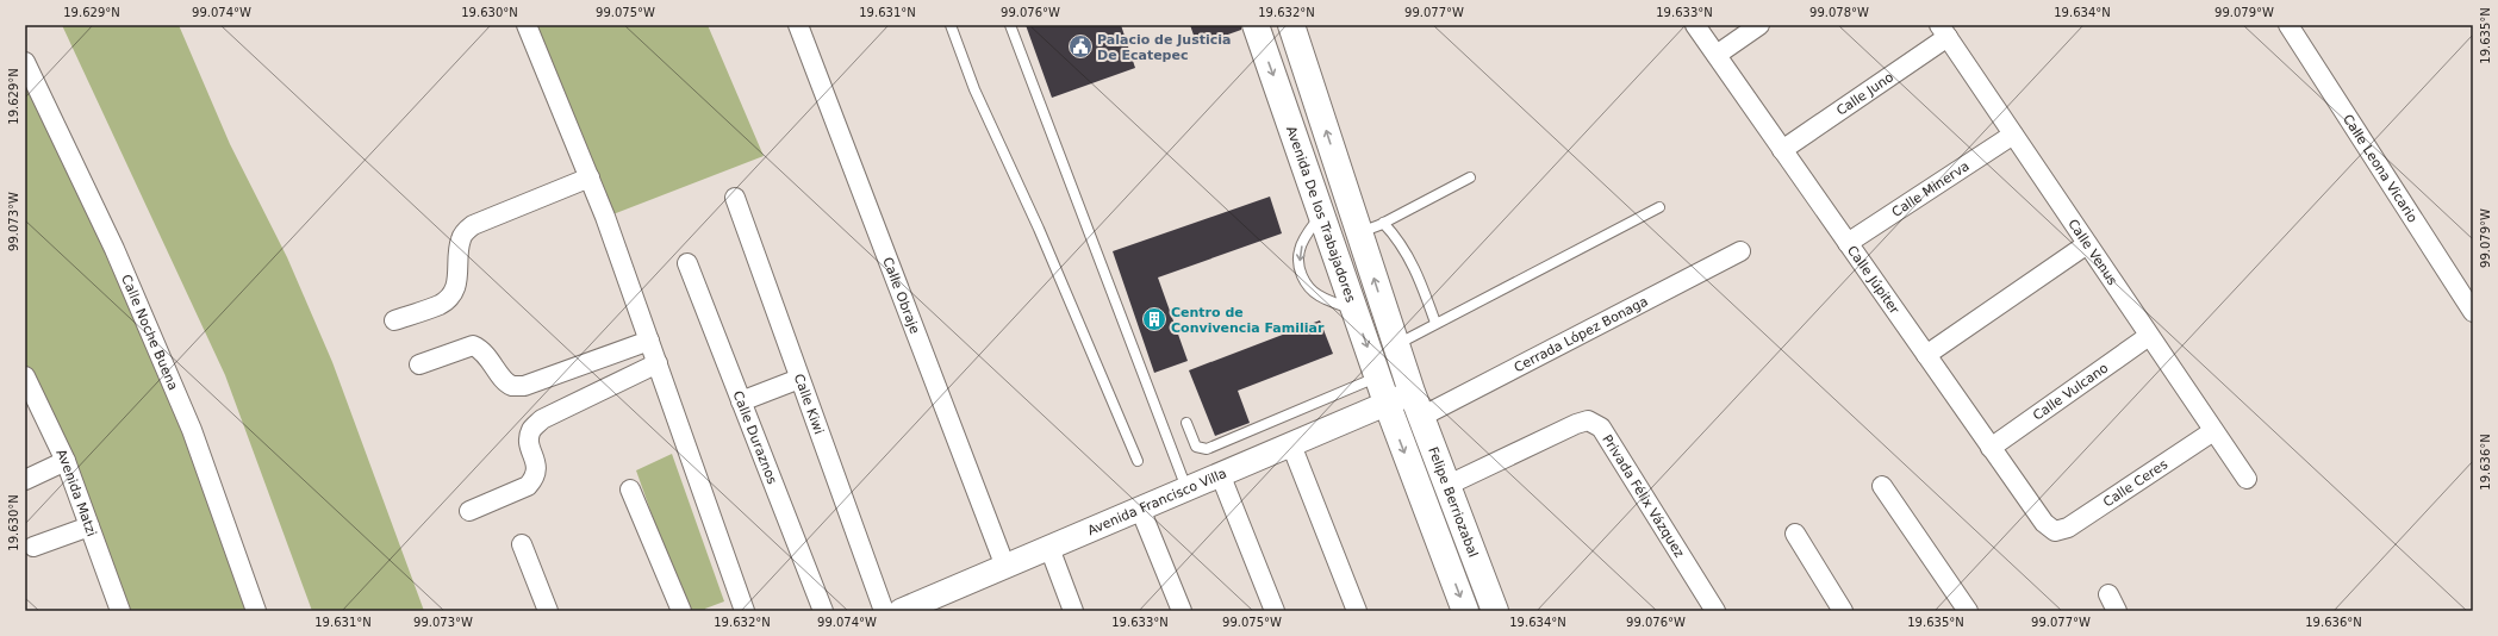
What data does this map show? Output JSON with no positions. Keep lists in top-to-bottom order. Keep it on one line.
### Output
{"streets":{"main road":["Avenida De los Trabajadores","Felipe Berriozabal"],"street":["Calle Juno","Calle Leona Vicario","Calle Minerva","Calle Venus","Calle Júpiter","Calle Obraje","Calle Noche Buena","Cerrada López Bonaga","Calle Vulcano","Calle Kiwi","Calle Duraznos","Calle Ceres","Avenida Matzi","Privada Félix Vázquez","Avenida Francisco Villa"]},"crossings":[["Calle Juno","Calle Venus"],["Calle Juno","Calle Júpiter"],["Calle Minerva","Calle Venus"],["Calle Minerva","Calle Júpiter"],["Avenida De los Trabajadores","Avenida Francisco Villa"],["Calle Venus","Calle Vulcano"],["Calle Venus","Calle Ceres"],["Calle Júpiter","Calle Vulcano"],["Calle Júpiter","Calle Ceres"],["Calle Obraje","Avenida Francisco Villa"],["Cerrada López Bonaga","Felipe Berriozabal"],["Privada Félix Vázquez","Felipe Berriozabal"],["Avenida Francisco Villa","Felipe Berriozabal"]],"places":{"public building":["Palacio de Justicia De Ecatepec"],"building":["Centro de Convivencia Familiar"]},"coordinates":["19.629°N","99.074°W","19.630°N","99.075°W","19.631°N","99.076°W","19.632°N","99.077°W","19.633°N","99.078°W","19.634°N","99.079°W","19.635°N","99.073°W","19.636°N"]}
